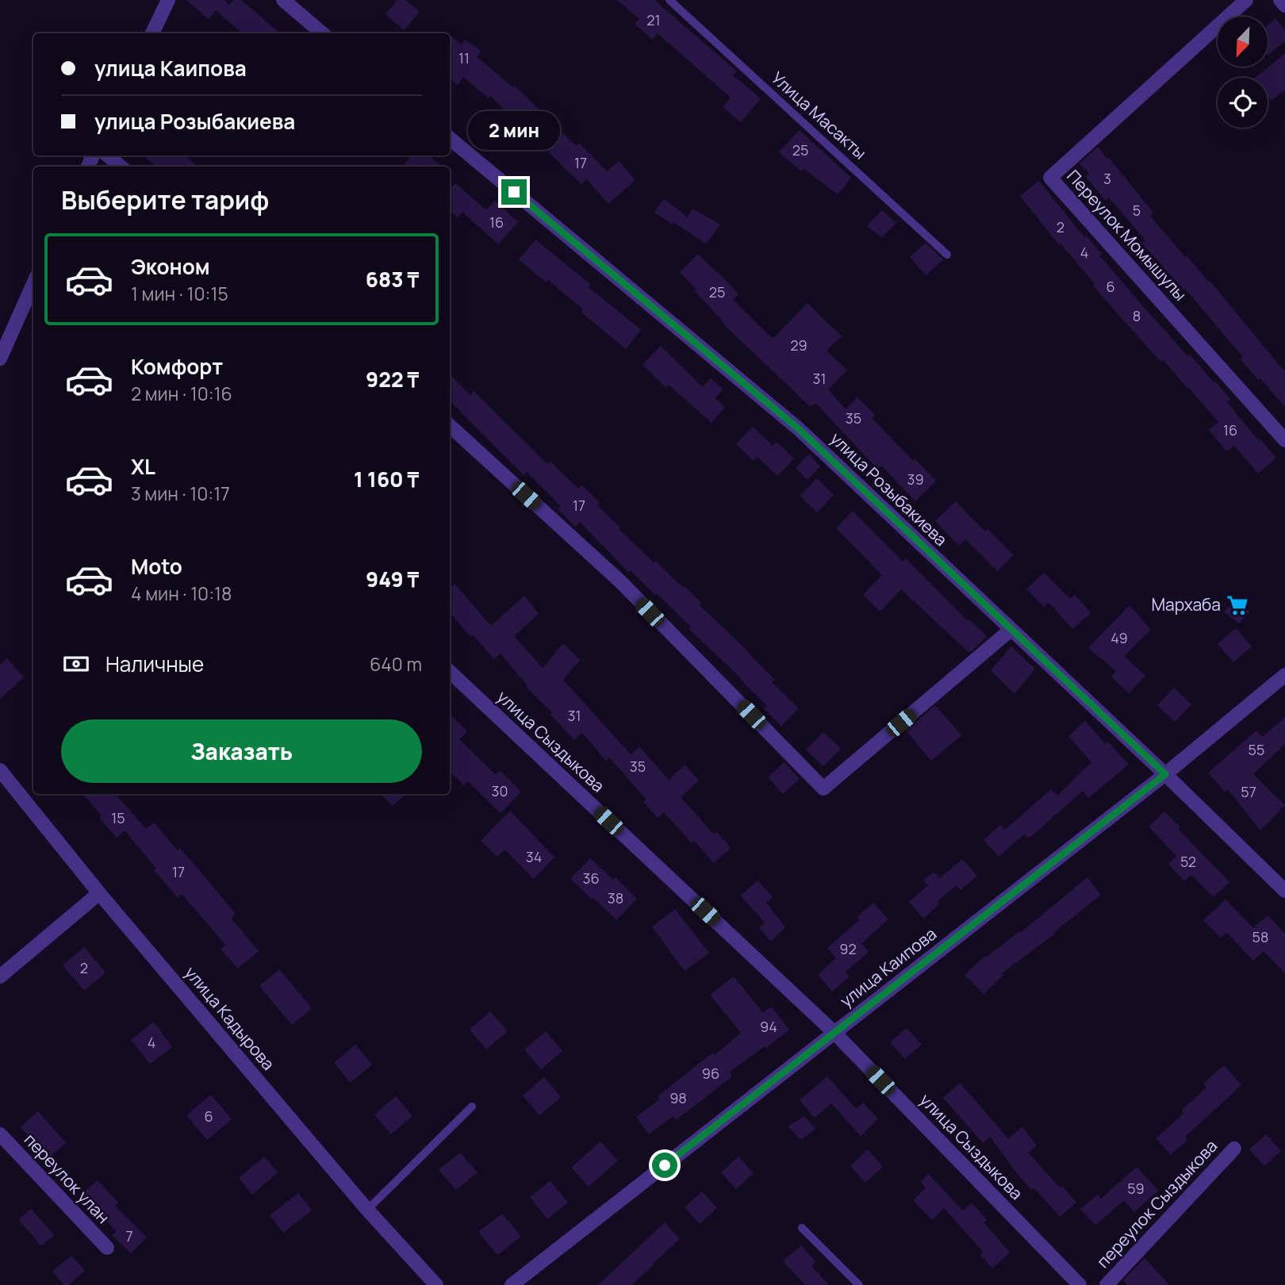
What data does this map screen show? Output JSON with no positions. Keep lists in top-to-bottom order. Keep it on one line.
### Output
{"streets":{"street":["Переулок Момышулы","улица Розыбакиева","улица Сыздыкова","улица Каипова","улица Кадырова","переулок улан","переулок Сыздыкова"],"lane":["Улица Масакты"]},"crossings":[["улица Розыбакиева","улица Каипова"],["улица Сыздыкова","улица Каипова"]],"places":{"supermarket":["Мархаба"]},"house_numbers":["21","11","25","17","3","5","16","2","4","6","25","8","29","31","35","16","39","17","49","31","55","35","30","57","15","34","52","17","36","38","58","92","2","94","4","96","98","6","59","7"],"north":"bottom left","page":{"banner":["улица Каипова","улица Розыбакиева"],"bubble":"2 мин","heading":"Выберите тариф","list":[{"name":"Эконом","note":"1 мин · 10:15","value":"683 ₸"},{"name":"Комфорт","note":"2 мин · 10:16","value":"922 ₸"},{"name":"XL","note":"3 мин · 10:17","value":"1 160 ₸"},{"name":"Moto","note":"4 мин · 10:18","value":"949 ₸"}],"pay":["Наличные","640 m"],"buttons":"Заказать"}}
